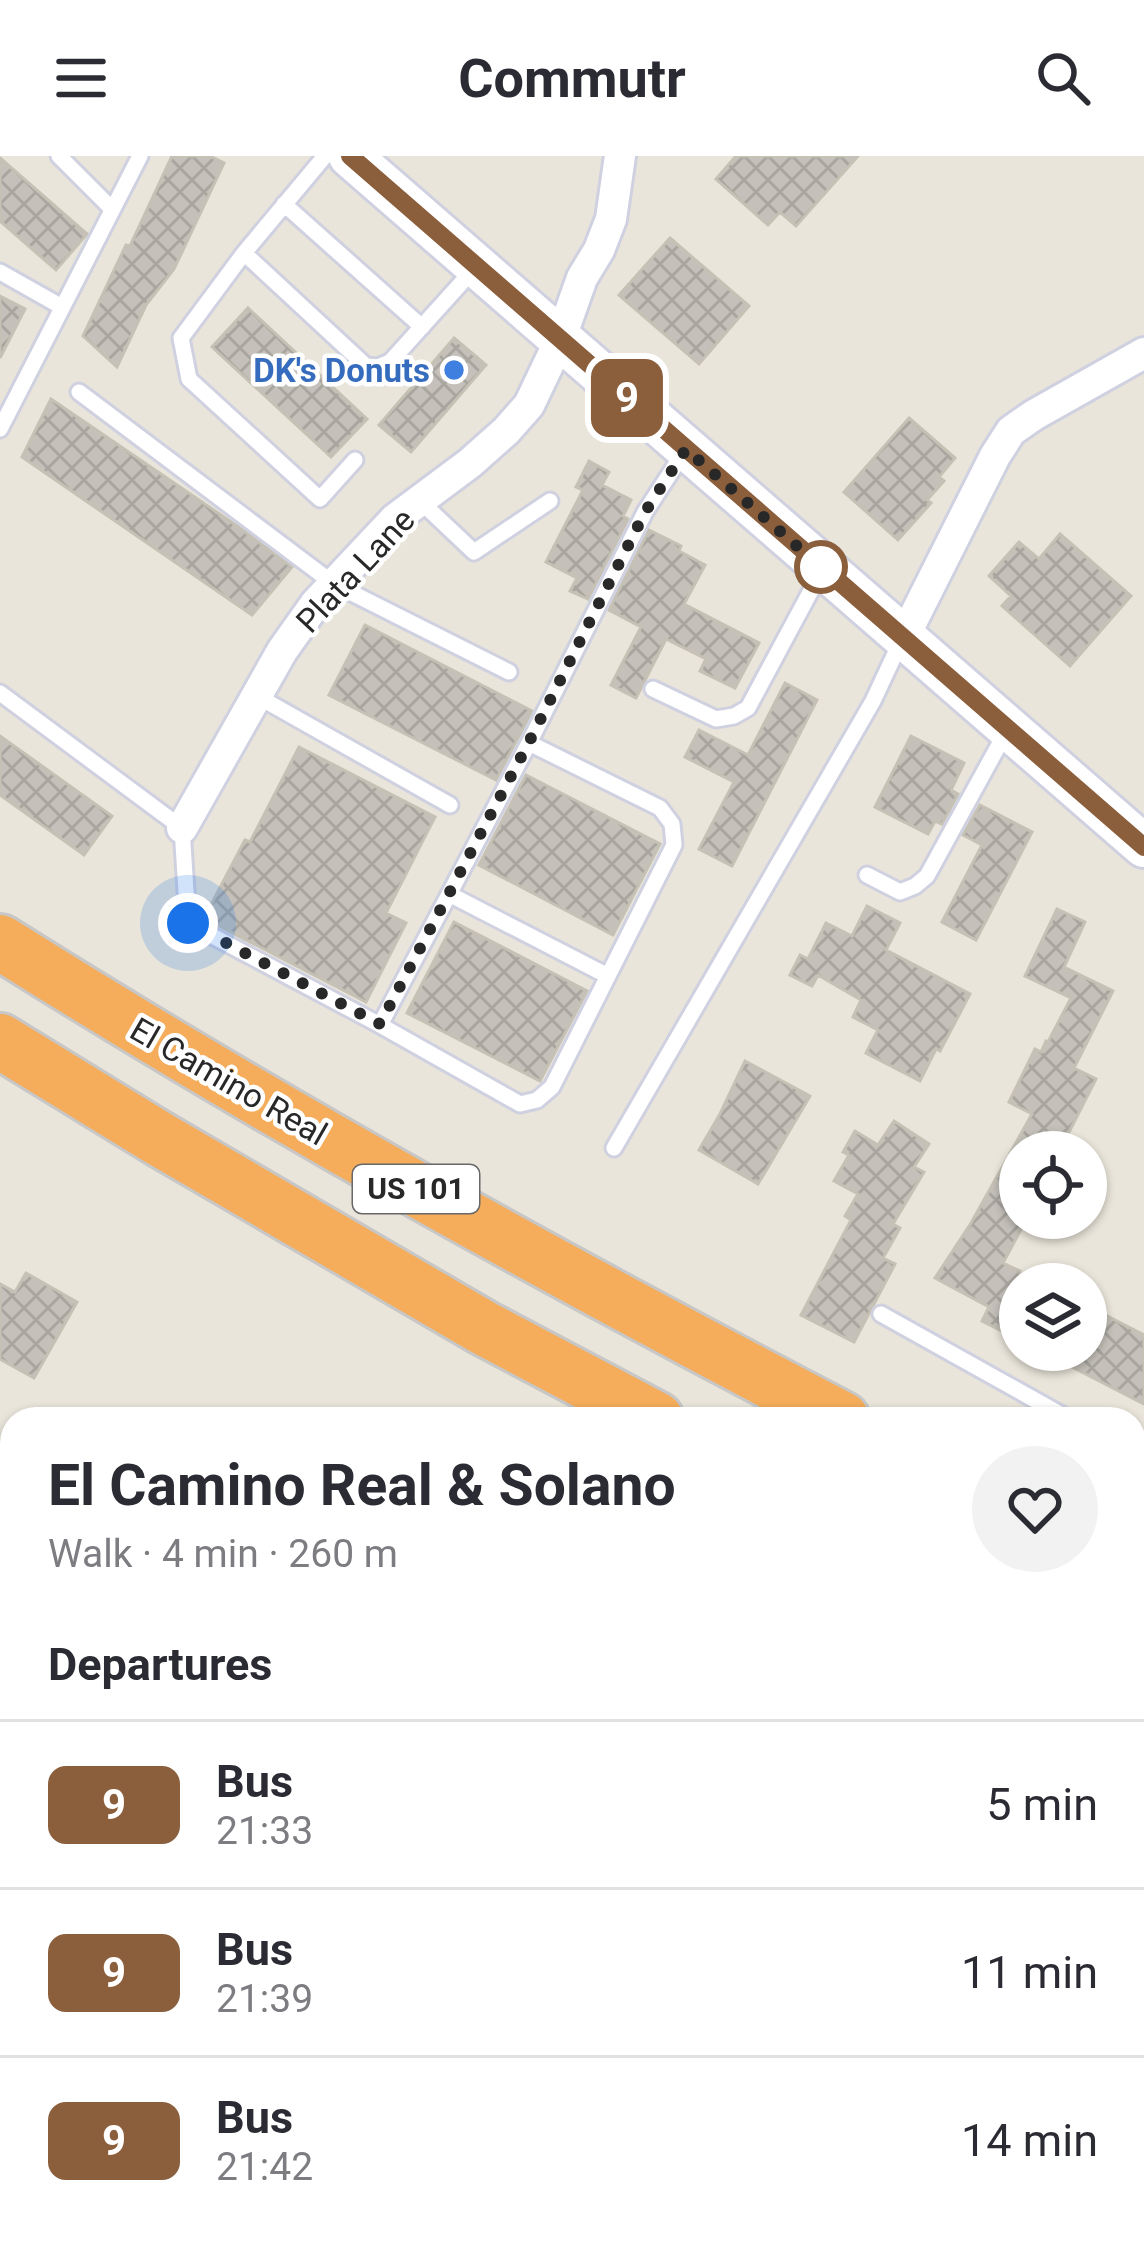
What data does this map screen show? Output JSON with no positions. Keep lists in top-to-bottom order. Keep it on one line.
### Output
{"streets":{"highway":["El Camino Real","US 101"],"street":["Plata Lane"]},"places":["DK's Donuts"],"lines":["bus line 9"],"page":{"header":"Commutr","on_map":"9","heading":[["El Camino Real & Solano","Walk · 4 min · 260 m"],"Departures"],"list":[{"mark":"9","name":"Bus","note":"21:33","value":"5 min"},{"mark":"9","name":"Bus","note":"21:39","value":"11 min"},{"mark":"9","name":"Bus","note":"21:42","value":"14 min"}]}}
